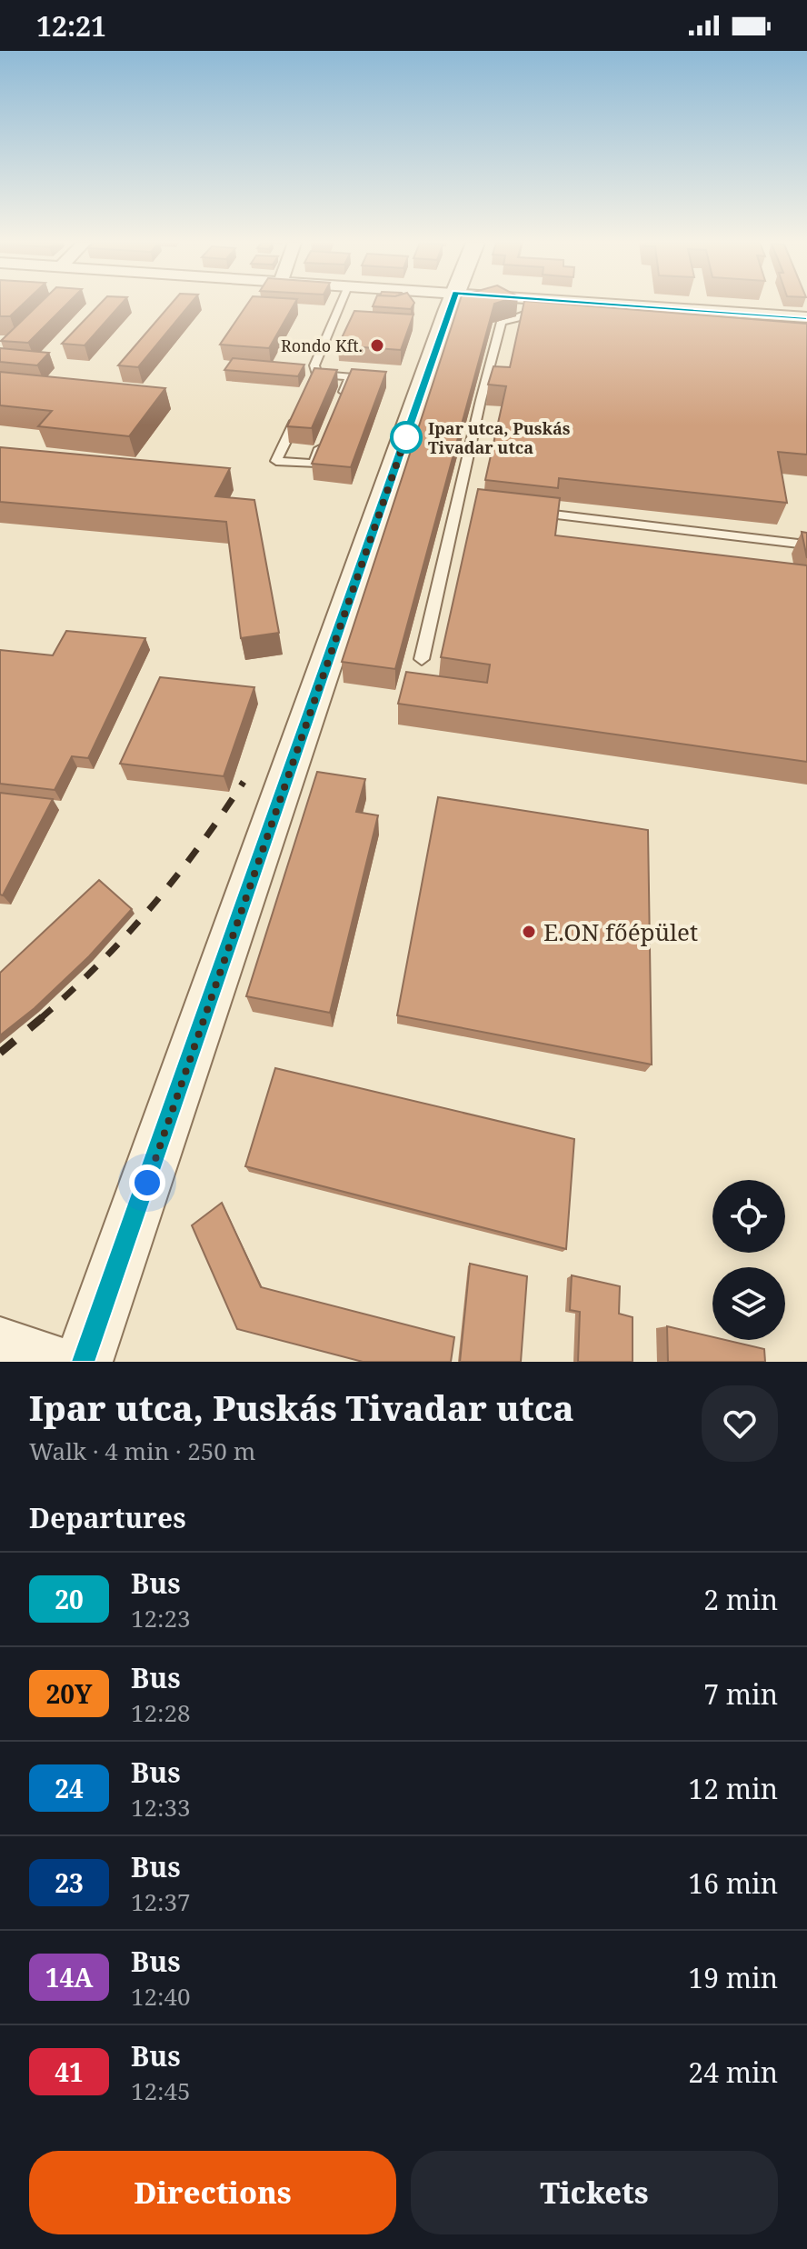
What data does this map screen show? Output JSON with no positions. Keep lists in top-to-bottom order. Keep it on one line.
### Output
{"places":["Rondo Kft.","Ipar utca, Puskás Tivadar utca","E.ON főépület"],"lines":["bus line 20"],"page":{"status":"12:21","heading":[["Ipar utca, Puskás Tivadar utca","Walk · 4 min · 250 m"],"Departures"],"list":[{"mark":"20","name":"Bus","note":"12:23","value":"2 min"},{"mark":"20Y","name":"Bus","note":"12:28","value":"7 min"},{"mark":"24","name":"Bus","note":"12:33","value":"12 min"},{"mark":"23","name":"Bus","note":"12:37","value":"16 min"},{"mark":"14A","name":"Bus","note":"12:40","value":"19 min"},{"mark":"41","name":"Bus","note":"12:45","value":"24 min"}],"buttons":["Directions","Tickets"]}}
